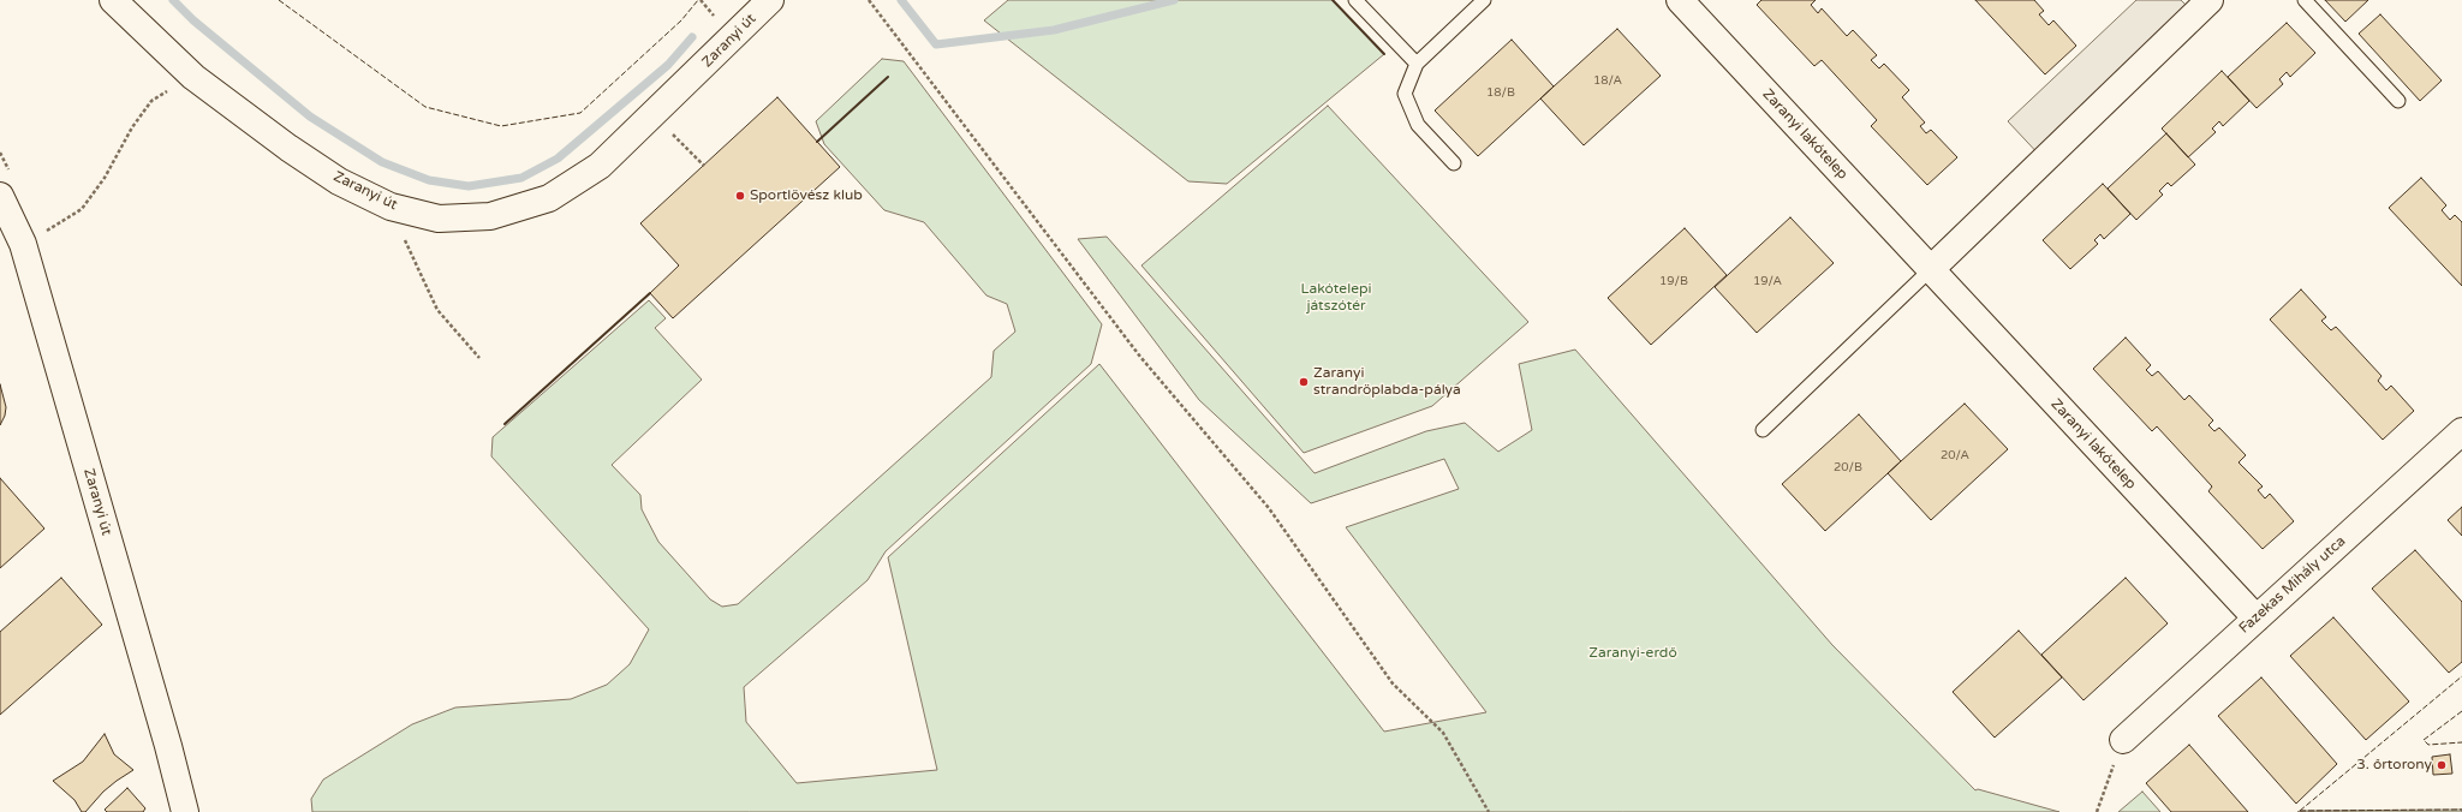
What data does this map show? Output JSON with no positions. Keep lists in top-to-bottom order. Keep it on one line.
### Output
{"streets":{"street":["Zaranyi út","Zaranyi lakótelep","Fazekas Mihály utca"]},"crossings":[["Zaranyi lakótelep","Fazekas Mihály utca"]],"parks":["Lakótelepi játszótér","Zaranyi-erdő"],"places":["Sportlövész klub","Zaranyi strandröplabda-pálya","3. őrtorony"],"house_numbers":["18/A","18/B","19/B","19/A","20/A","20/B"]}
